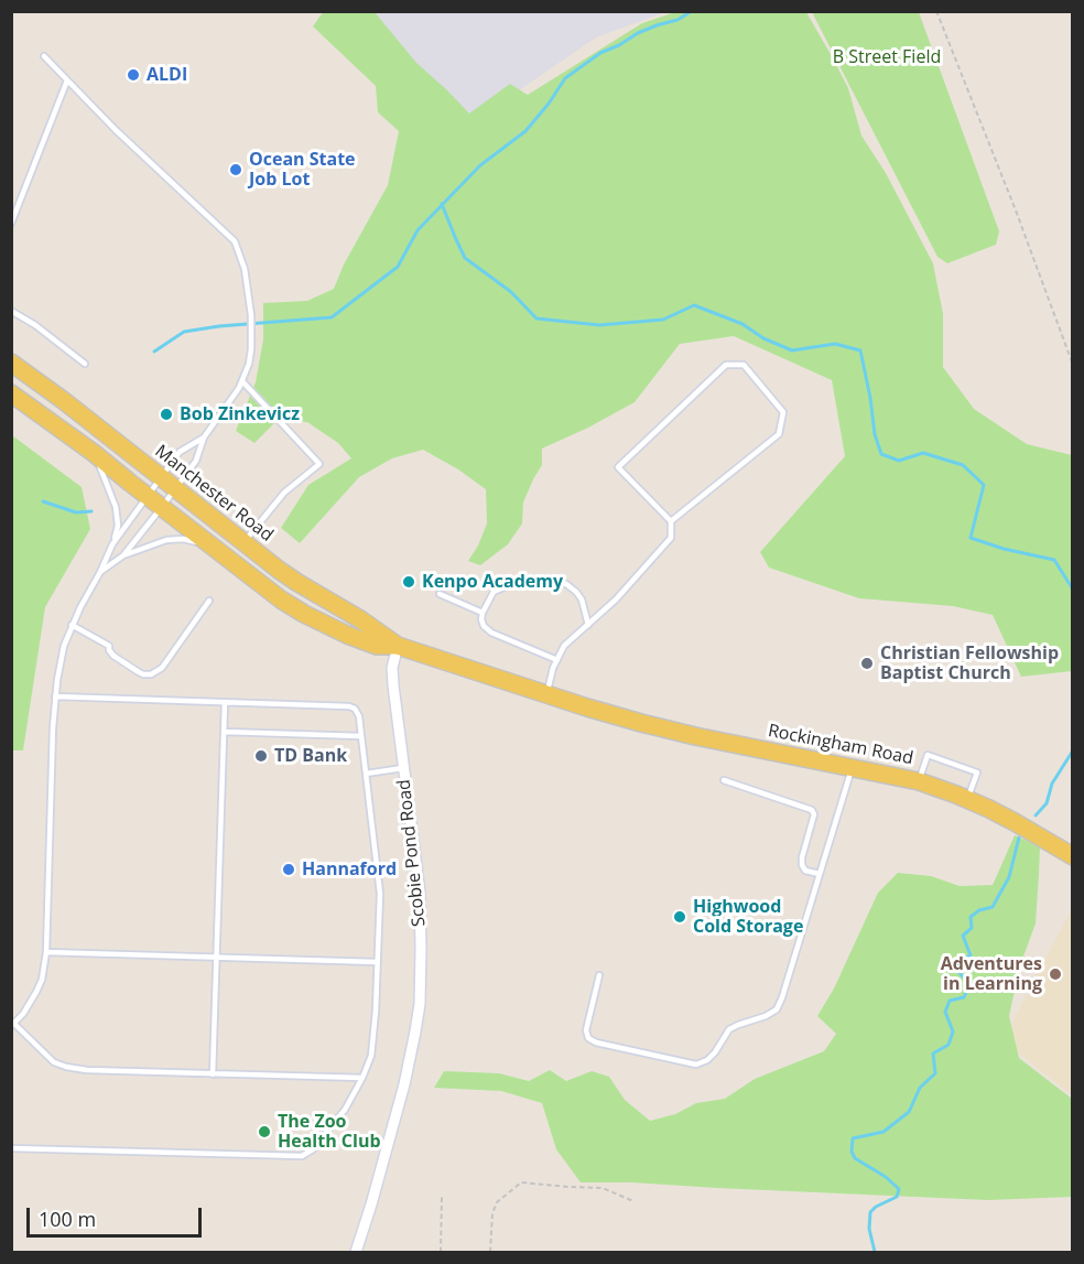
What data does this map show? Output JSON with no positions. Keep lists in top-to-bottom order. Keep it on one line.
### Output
{"streets":{"main road":["Manchester Road","Rockingham Road"],"street":["Scobie Pond Road"]},"crossings":[["Manchester Road","Rockingham Road"],["Manchester Road","Scobie Pond Road"]],"parks":["B Street Field"],"places":["ALDI","Ocean State Job Lot","Bob Zinkevicz","Kenpo Academy","Christian Fellowship Baptist Church","TD Bank","Hannaford","Highwood Cold Storage","Adventures in Learning","The Zoo Health Club"],"scale_bar":"100 m"}
